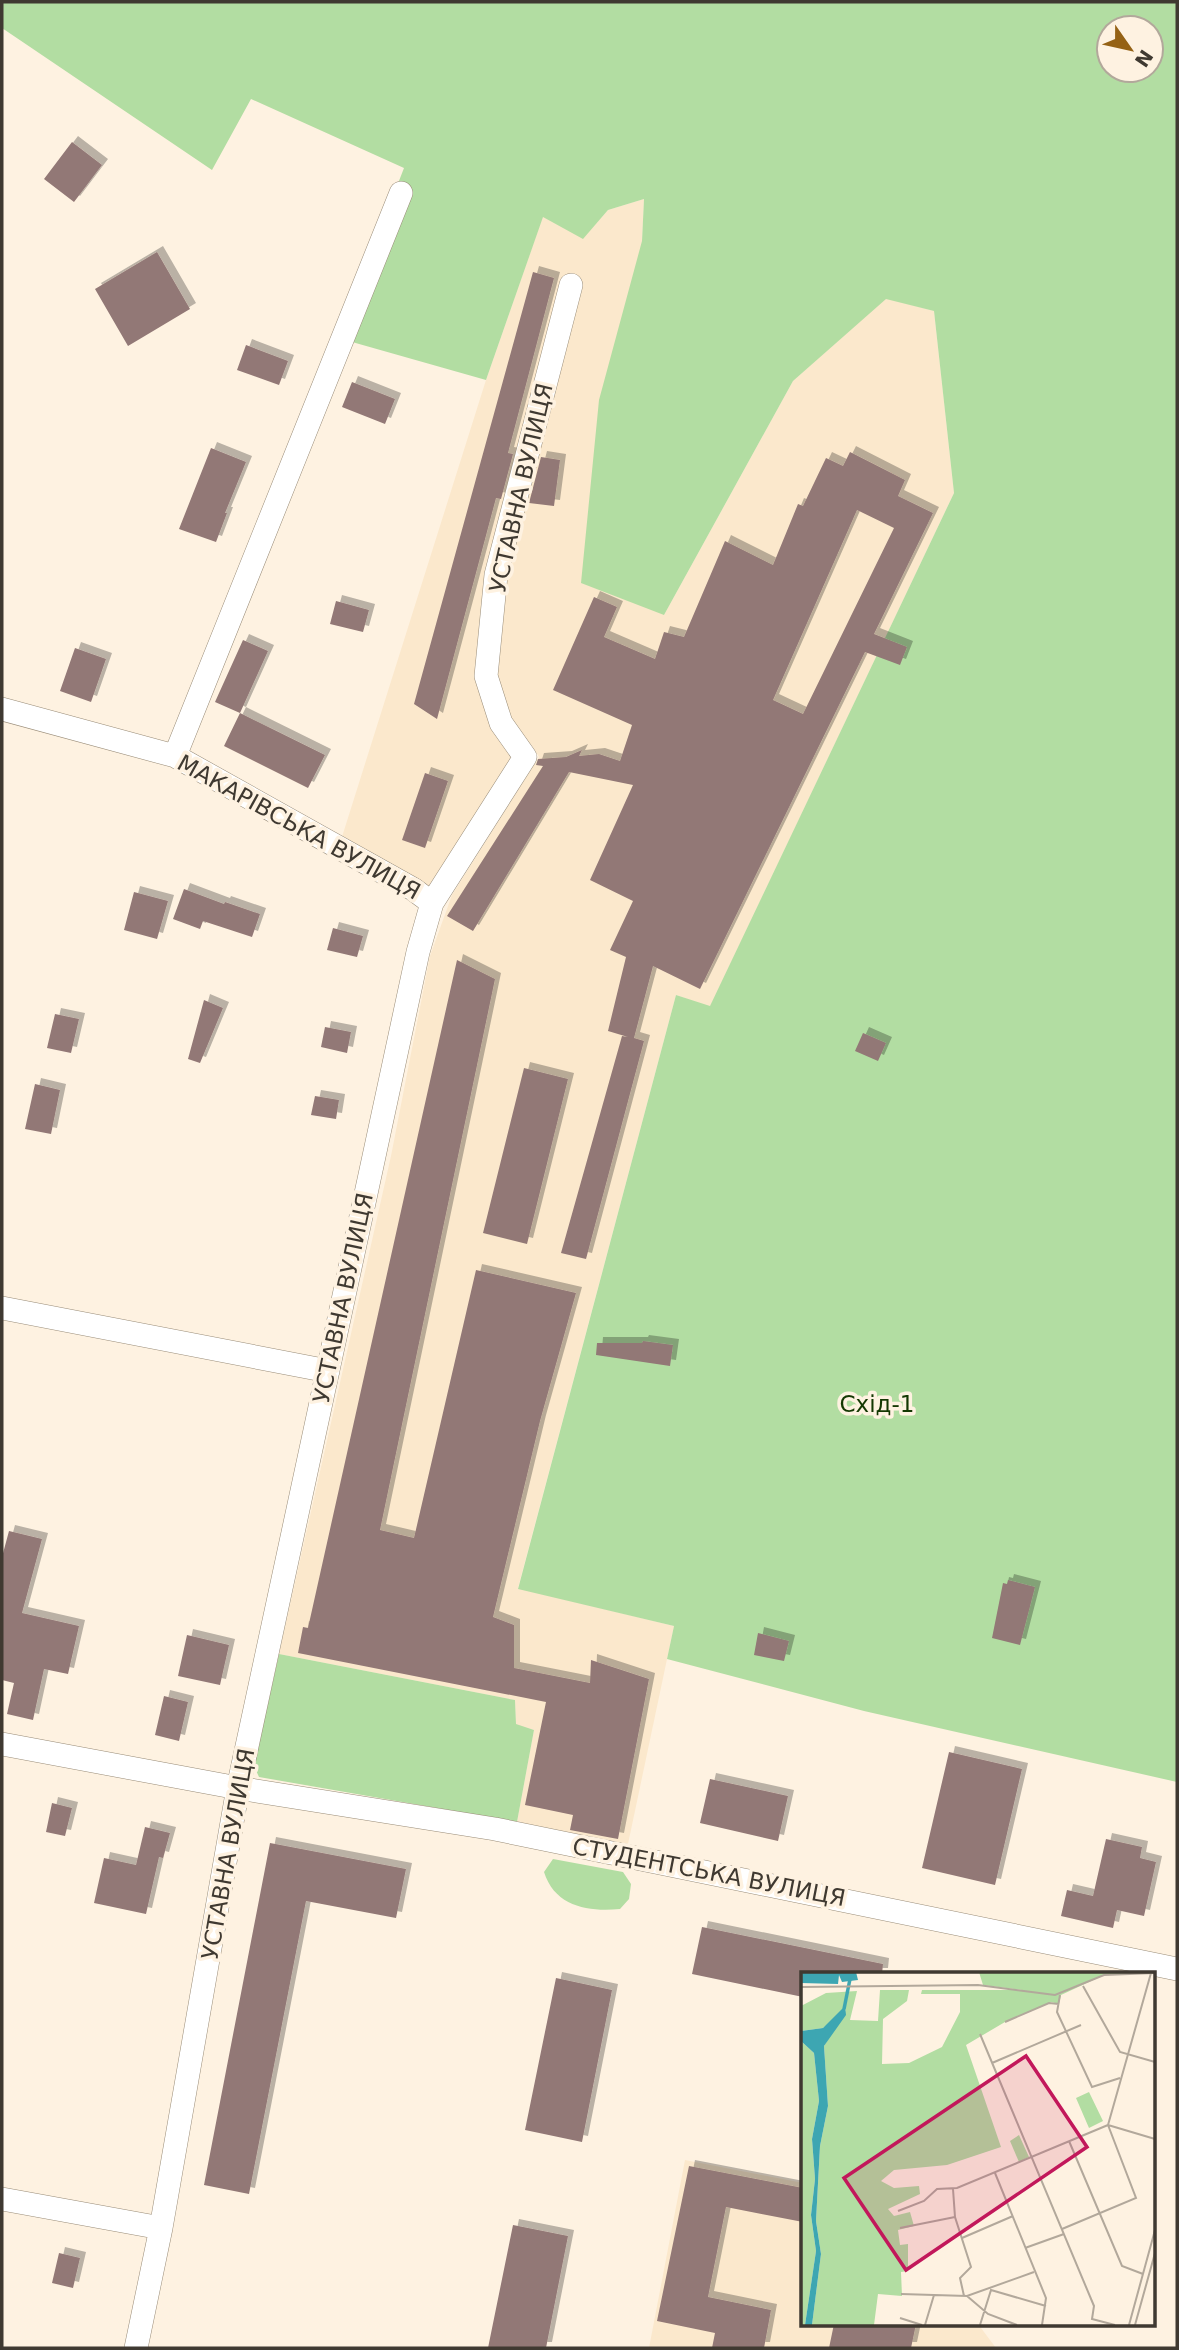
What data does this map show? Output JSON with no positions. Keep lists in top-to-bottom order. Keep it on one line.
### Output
{"streets":{"street":["УСТАВНА ВУЛИЦЯ","МАКАРІВСЬКА ВУЛИЦЯ","СТУДЕНТСЬКА ВУЛИЦЯ"]},"crossings":[["УСТАВНА ВУЛИЦЯ","МАКАРІВСЬКА ВУЛИЦЯ"],["УСТАВНА ВУЛИЦЯ","СТУДЕНТСЬКА ВУЛИЦЯ"]],"parks":["Схід-1"],"north":"bottom right"}
